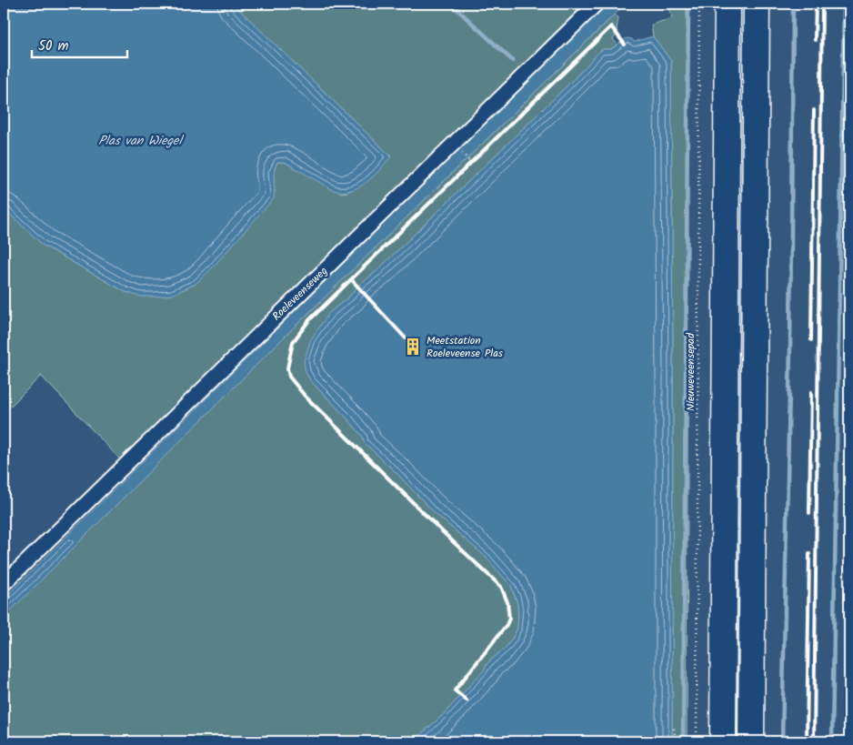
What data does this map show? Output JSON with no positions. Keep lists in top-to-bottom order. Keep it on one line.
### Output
{"streets":{"street":["Roeleveenseweg"],"path":["Nieuweveensepad"]},"water":["Plas van Wiegel"],"places":{"building":["Meetstation Roeleveense Plas"]},"scale_bar":"50 m"}
